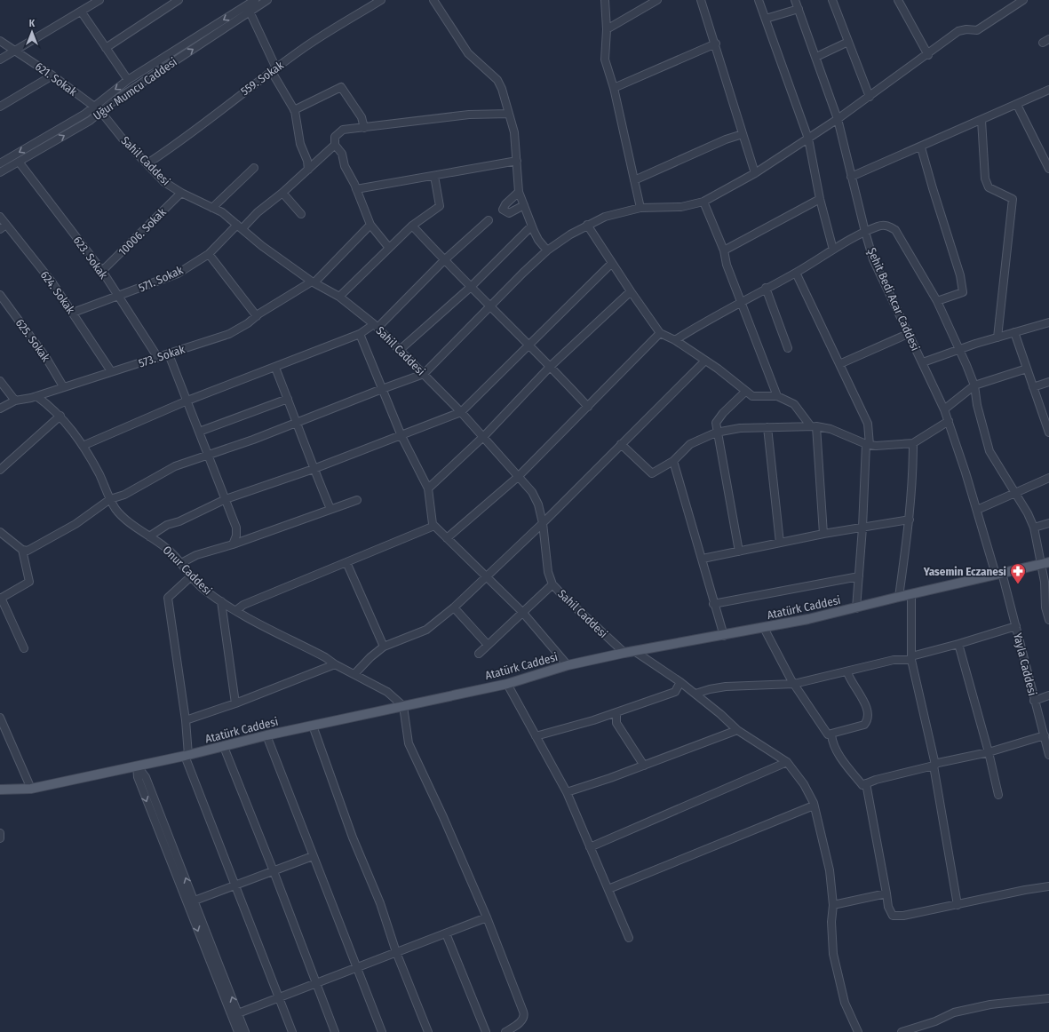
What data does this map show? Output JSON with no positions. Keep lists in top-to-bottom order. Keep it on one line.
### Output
{"streets":{"main road":["Atatürk Caddesi"],"street":["559. Sokak","621. Sokak","Uğur Mumcu Caddesi","Sahil Caddesi","10006. Sokak","623. Sokak","571. Sokak","624. Sokak","Şehit Bedi Acar Caddesi","625. Sokak","573. Sokak","Onur Caddesi","Yayla Caddesi"]},"crossings":[["559. Sokak","Sahil Caddesi"],["621. Sokak","Uğur Mumcu Caddesi"],["621. Sokak","Sahil Caddesi"],["Uğur Mumcu Caddesi","Sahil Caddesi"],["Uğur Mumcu Caddesi","623. Sokak"],["Sahil Caddesi","10006. Sokak"],["Sahil Caddesi","571. Sokak"],["Sahil Caddesi","573. Sokak"],["Sahil Caddesi","Atatürk Caddesi"],["10006. Sokak","623. Sokak"],["623. Sokak","571. Sokak"],["623. Sokak","573. Sokak"],["571. Sokak","624. Sokak"],["624. Sokak","573. Sokak"],["Şehit Bedi Acar Caddesi","Atatürk Caddesi"],["Şehit Bedi Acar Caddesi","Yayla Caddesi"],["625. Sokak","573. Sokak"],["573. Sokak","Onur Caddesi"],["Onur Caddesi","Atatürk Caddesi"],["Atatürk Caddesi","Yayla Caddesi"]],"places":{"pharmacy":["Yasemin Eczanesi"]},"north":"top"}
